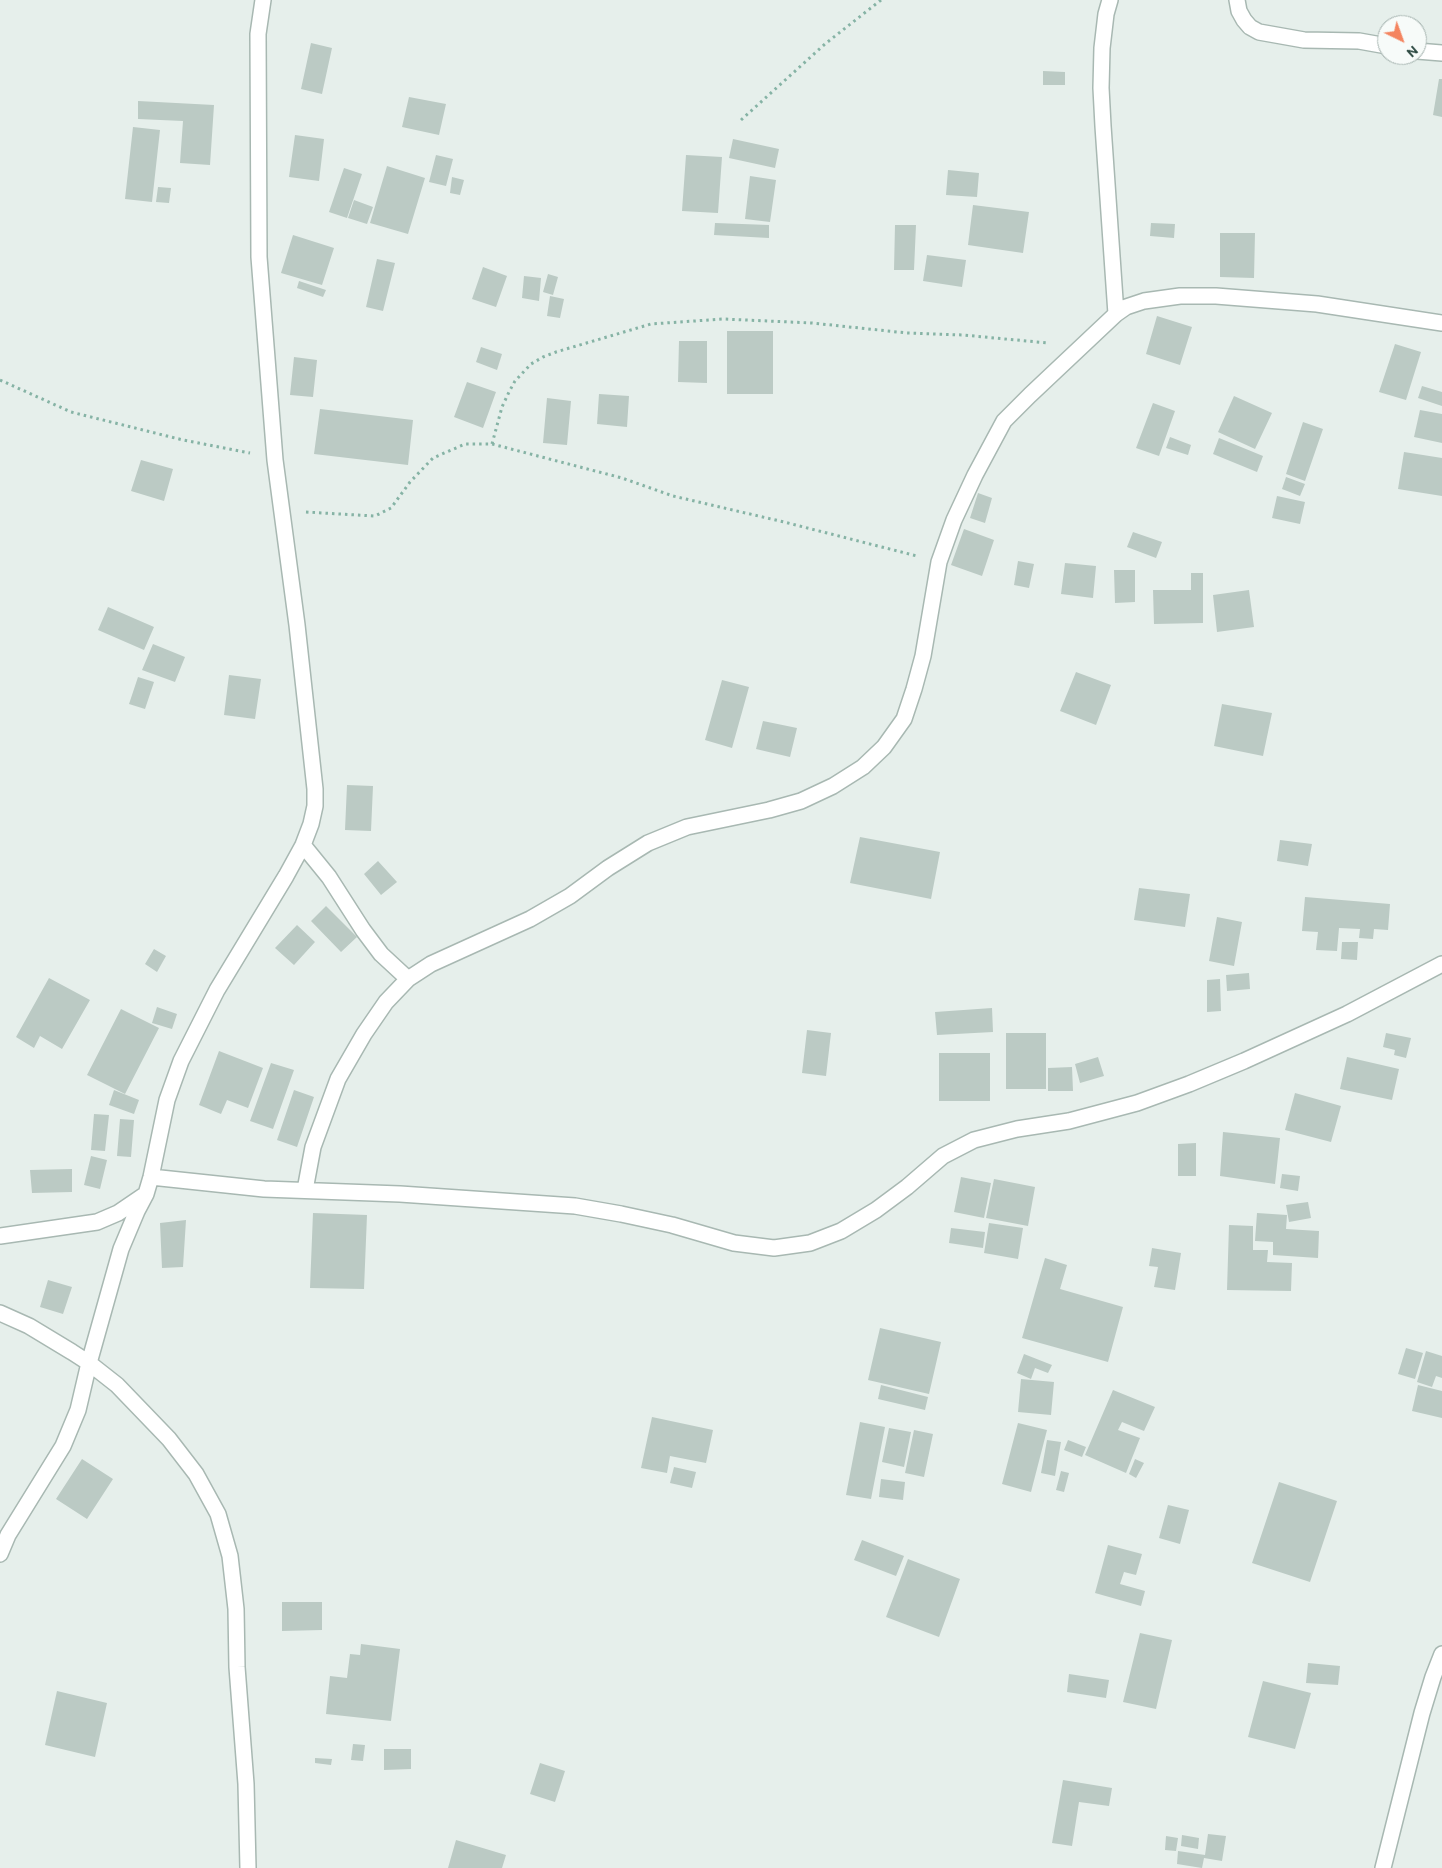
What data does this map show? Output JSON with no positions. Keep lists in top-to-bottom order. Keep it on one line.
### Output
{"north":"bottom right"}
